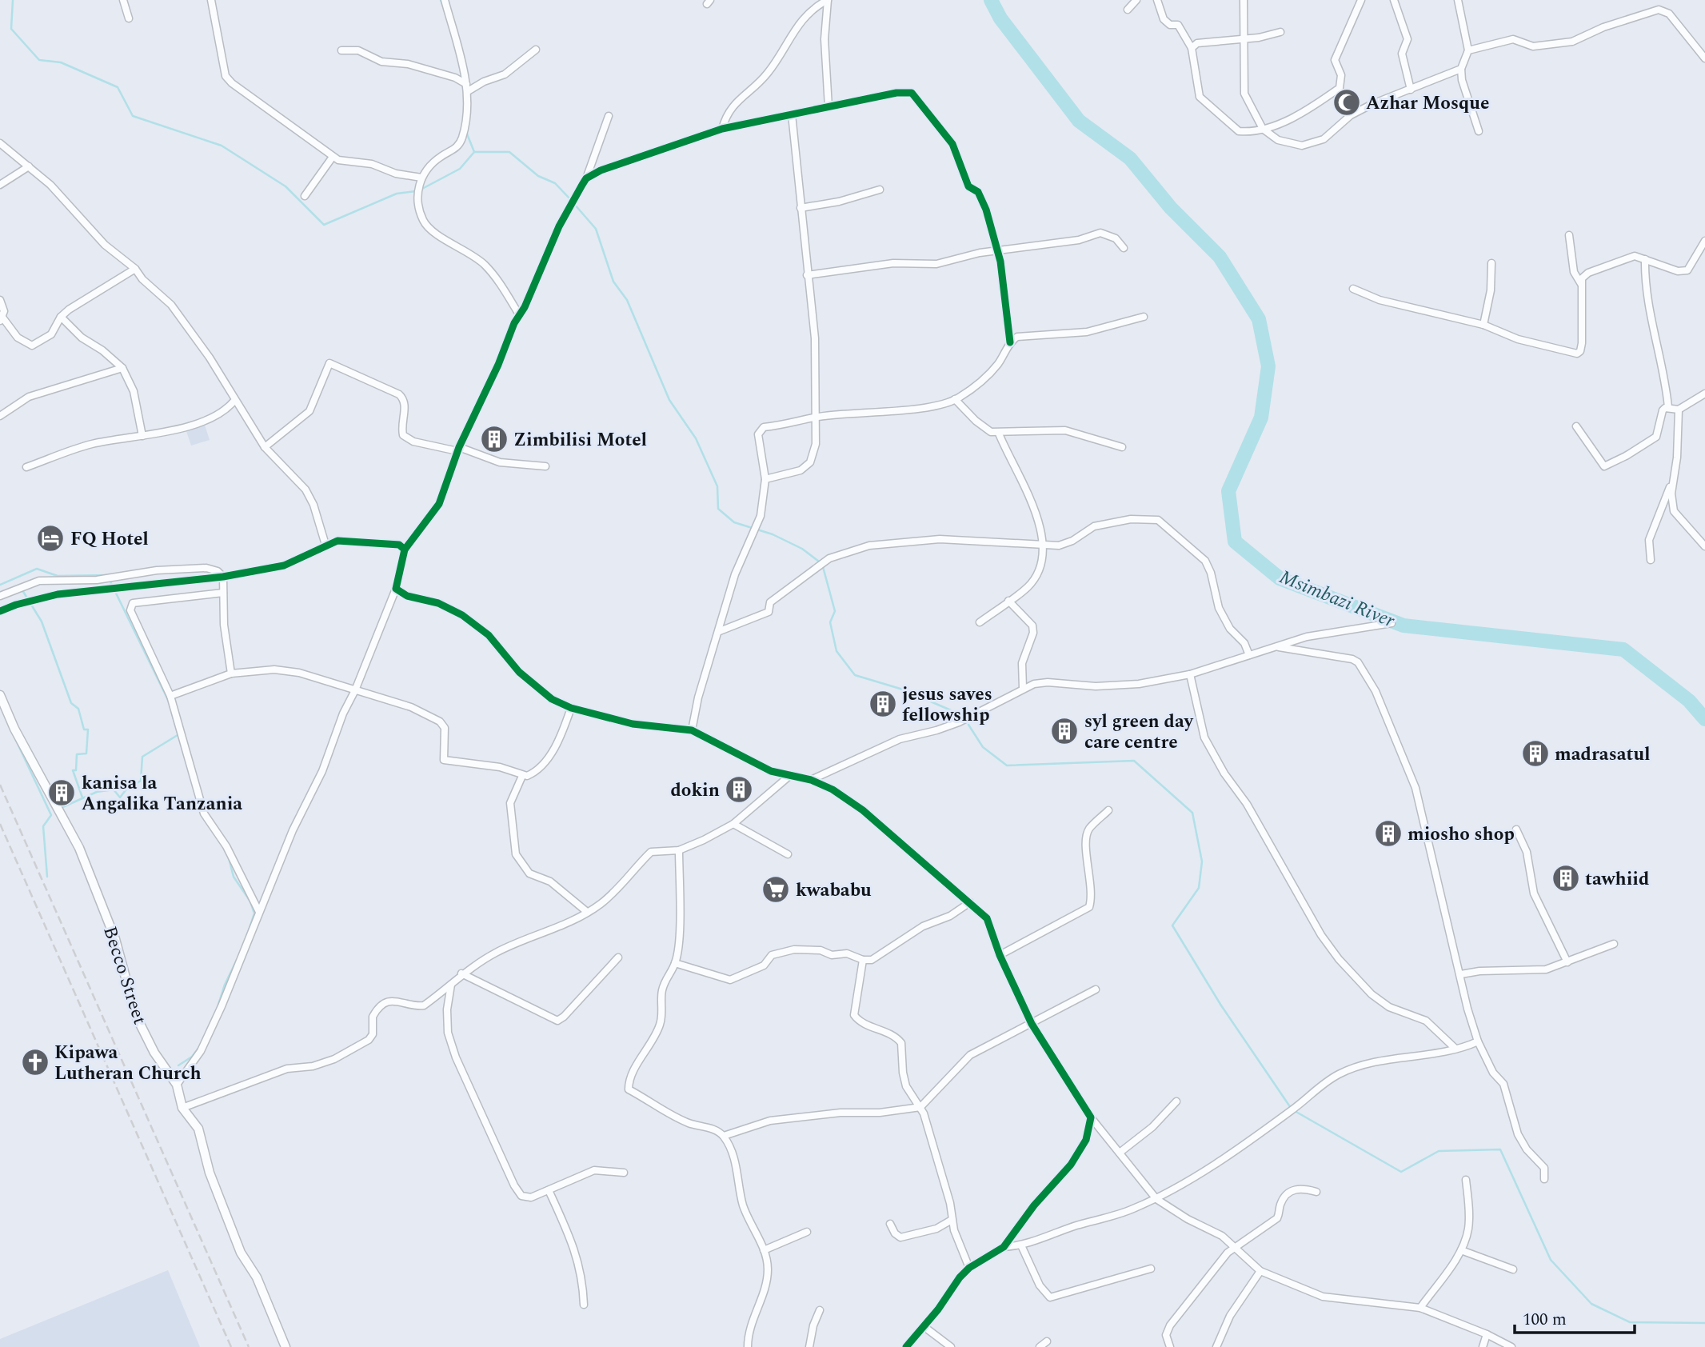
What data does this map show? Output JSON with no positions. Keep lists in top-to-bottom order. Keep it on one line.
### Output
{"streets":{"street":["Becco Street"]},"water":["Msimbazi River"],"places":{"mosque":["Azhar Mosque"],"building":["Zimbilisi Motel","jesus saves fellowship","syl green day care centre","madrasatul","dokin","kanisa la Angalika Tanzania","miosho shop","tawhiid"],"hotel":["FQ Hotel"],"supermarket":["kwababu"],"church":["Kipawa Lutheran Church"]},"scale_bar":"100 m"}
